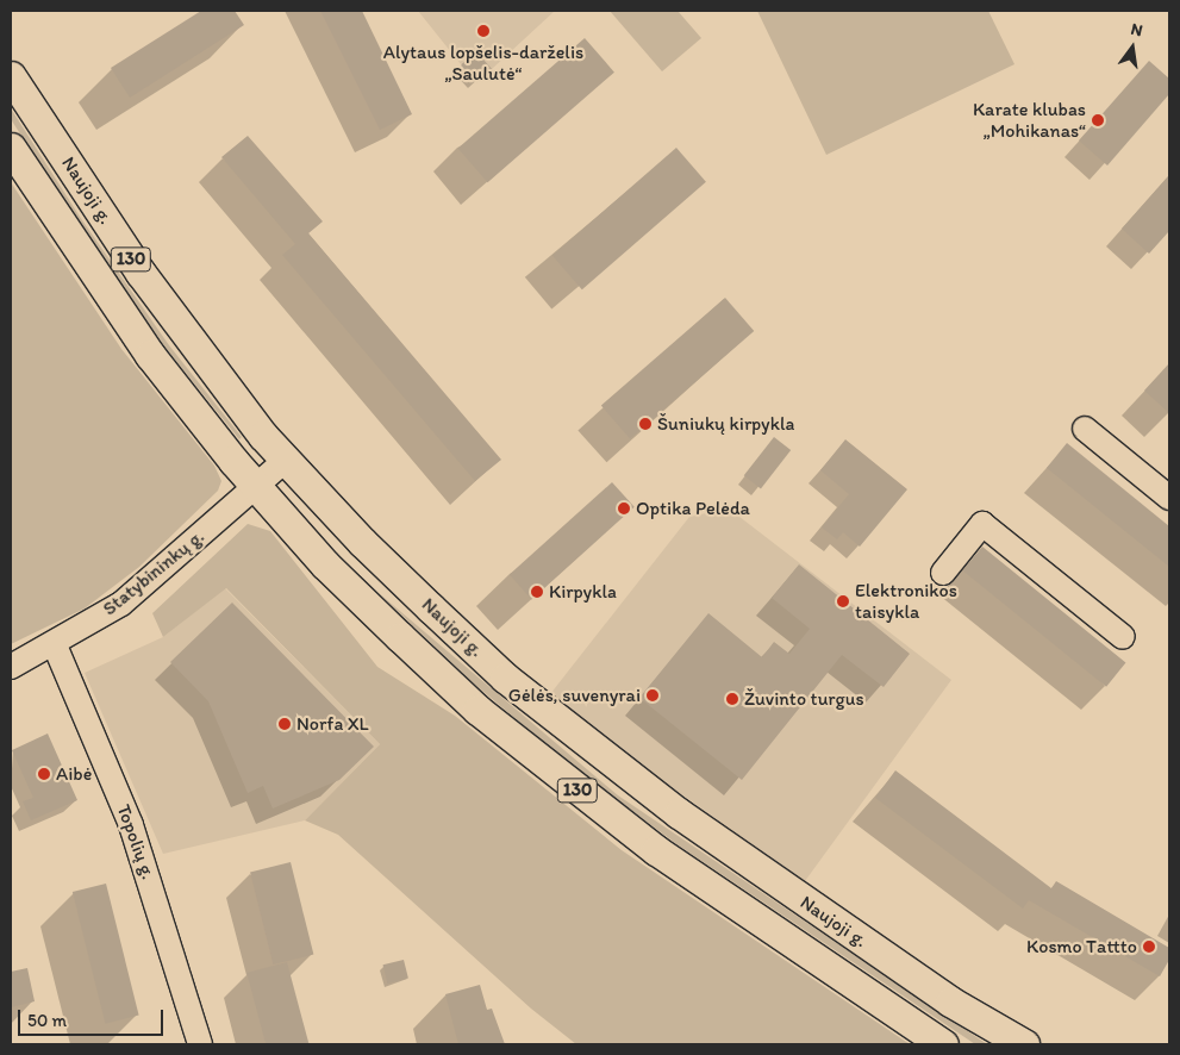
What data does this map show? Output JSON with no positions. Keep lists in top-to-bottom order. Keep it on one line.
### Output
{"streets":{"main road":["Naujoji g.","130"],"street":["Statybininkų g.","Topolių g."]},"crossings":[["Naujoji g.","Statybininkų g."],["Statybininkų g.","Topolių g."]],"places":["Alytaus lopšelis-darželis „Saulutė“","Karate klubas „Mohikanas“","Šuniukų kirpykla","Optika Pelėda","Kirpykla","Elektronikos taisykla","Gėlės, suvenyrai","Žuvinto turgus","Norfa XL","Aibė","Kosmo Tattto"],"scale_bar":"50 m","north":"top"}
